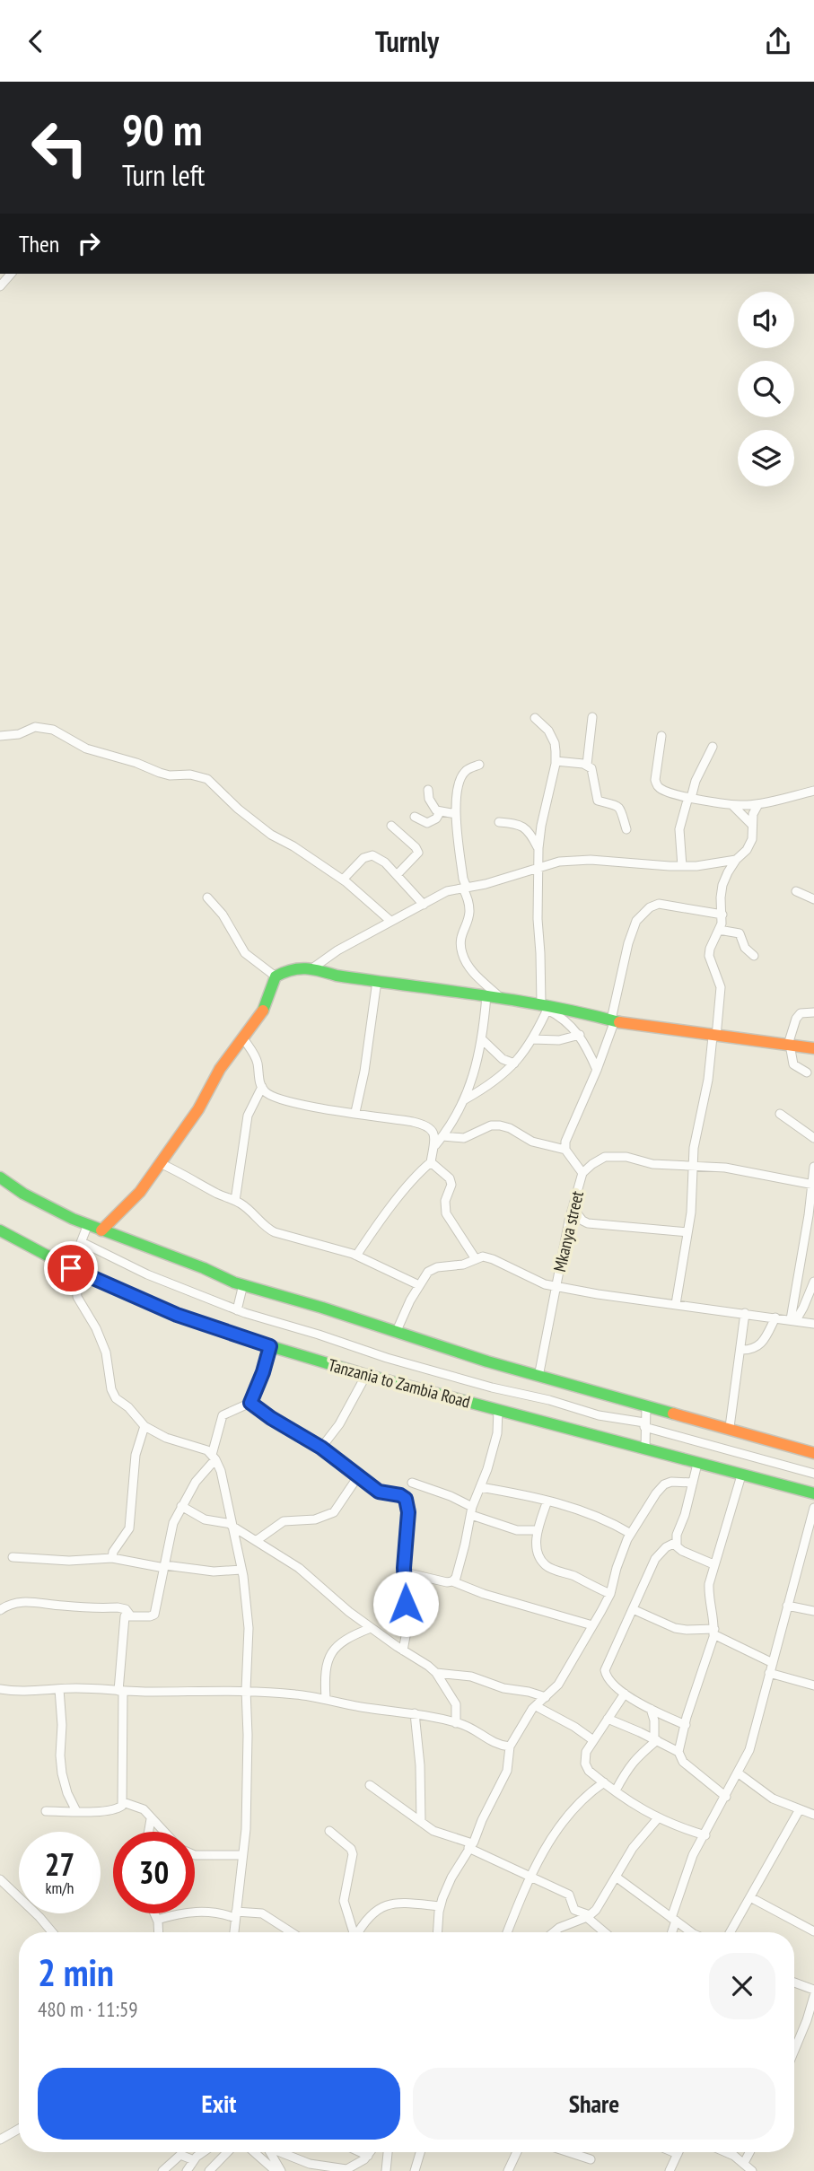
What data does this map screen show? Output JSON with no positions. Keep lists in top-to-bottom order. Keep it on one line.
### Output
{"streets":{"main road":["Tanzania to Zambia Road"],"street":["Mkanya street"]},"page":{"header":"Turnly","turn":["90 m","Turn left"],"then":"Then","speed":"27 km/h","limit":"30","heading":["2 min","480 m · 11:59"],"buttons":["Exit","Share"]}}
